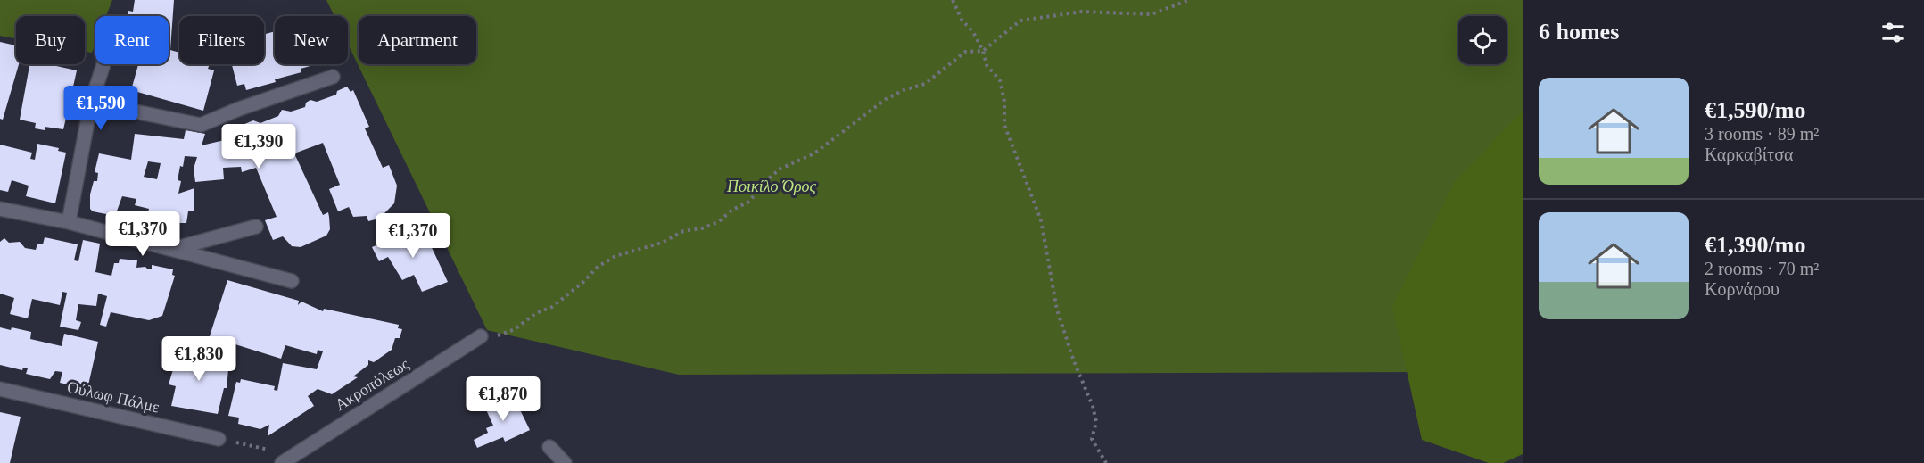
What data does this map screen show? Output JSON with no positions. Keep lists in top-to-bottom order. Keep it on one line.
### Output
{"streets":{"street":["Ακροπόλεως","Ούλωφ Πάλμε"]},"parks":["Ποικίλο Όρος"],"page":{"heading":"6 homes","chip":["Buy","Rent","Filters","New","Apartment"],"list":[{"name":"€1,590/mo","note":"3 rooms · 89 m² · Καρκαβίτσα"},{"name":"€1,390/mo","note":"2 rooms · 70 m² · Κορνάρου"}],"price":["€1,590","€1,390","€1,370","€1,370","€1,830","€1,870"]}}
